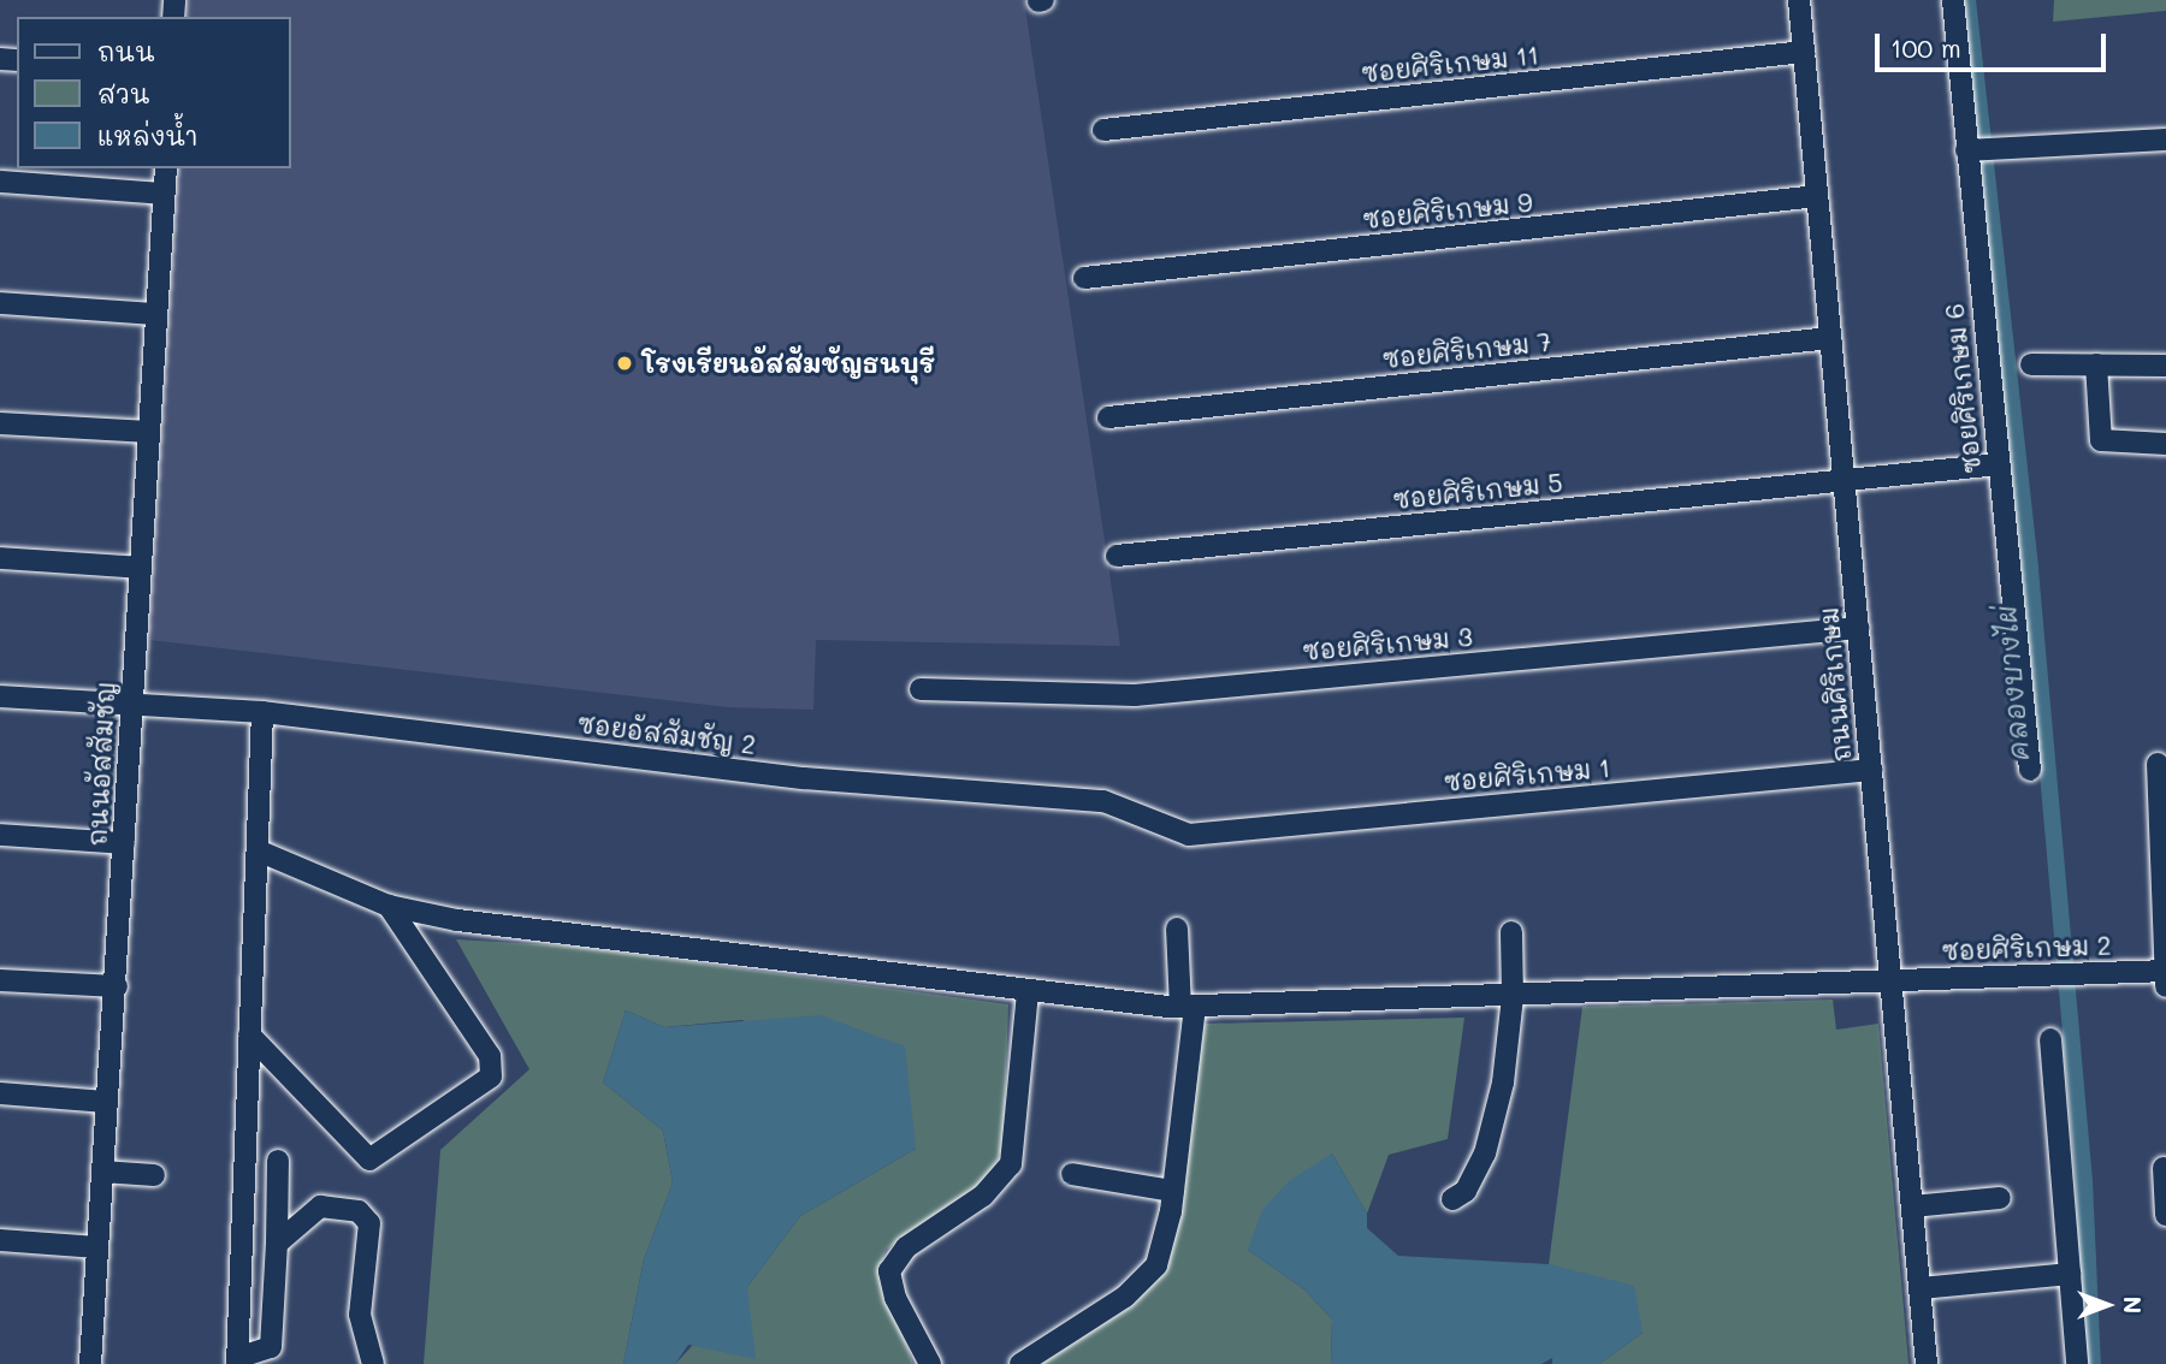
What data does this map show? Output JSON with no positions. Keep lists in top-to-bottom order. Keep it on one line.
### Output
{"streets":{"street":["ซอยศิริเกษม 11","ซอยศิริเกษม 9","ซอยศิริเกษม 7","ซอยศิริเกษม 6","ซอยศิริเกษม 5","ซอยศิริเกษม 3","ถนนศิริเกษม","ซอยอัสสัมชัญ 2","ถนนอัสสัมชัญ","ซอยศิริเกษม 1","ซอยศิริเกษม 2"]},"crossings":[["ซอยศิริเกษม 11","ถนนศิริเกษม"],["ซอยศิริเกษม 9","ถนนศิริเกษม"],["ซอยศิริเกษม 7","ถนนศิริเกษม"],["ซอยศิริเกษม 6","ซอยศิริเกษม 5"],["ซอยศิริเกษม 5","ถนนศิริเกษม"],["ซอยศิริเกษม 3","ถนนศิริเกษม"],["ถนนศิริเกษม","ซอยศิริเกษม 1"],["ถนนศิริเกษม","ซอยศิริเกษม 2"],["ซอยอัสสัมชัญ 2","ถนนอัสสัมชัญ"],["ซอยอัสสัมชัญ 2","ซอยศิริเกษม 1"]],"water":["คลองบางไผ่"],"places":["โรงเรียนอัสสัมชัญธนบุรี"],"legend":["ถนน","สวน","แหล่งน้ำ"],"scale_bar":"100 m","north":"right"}
